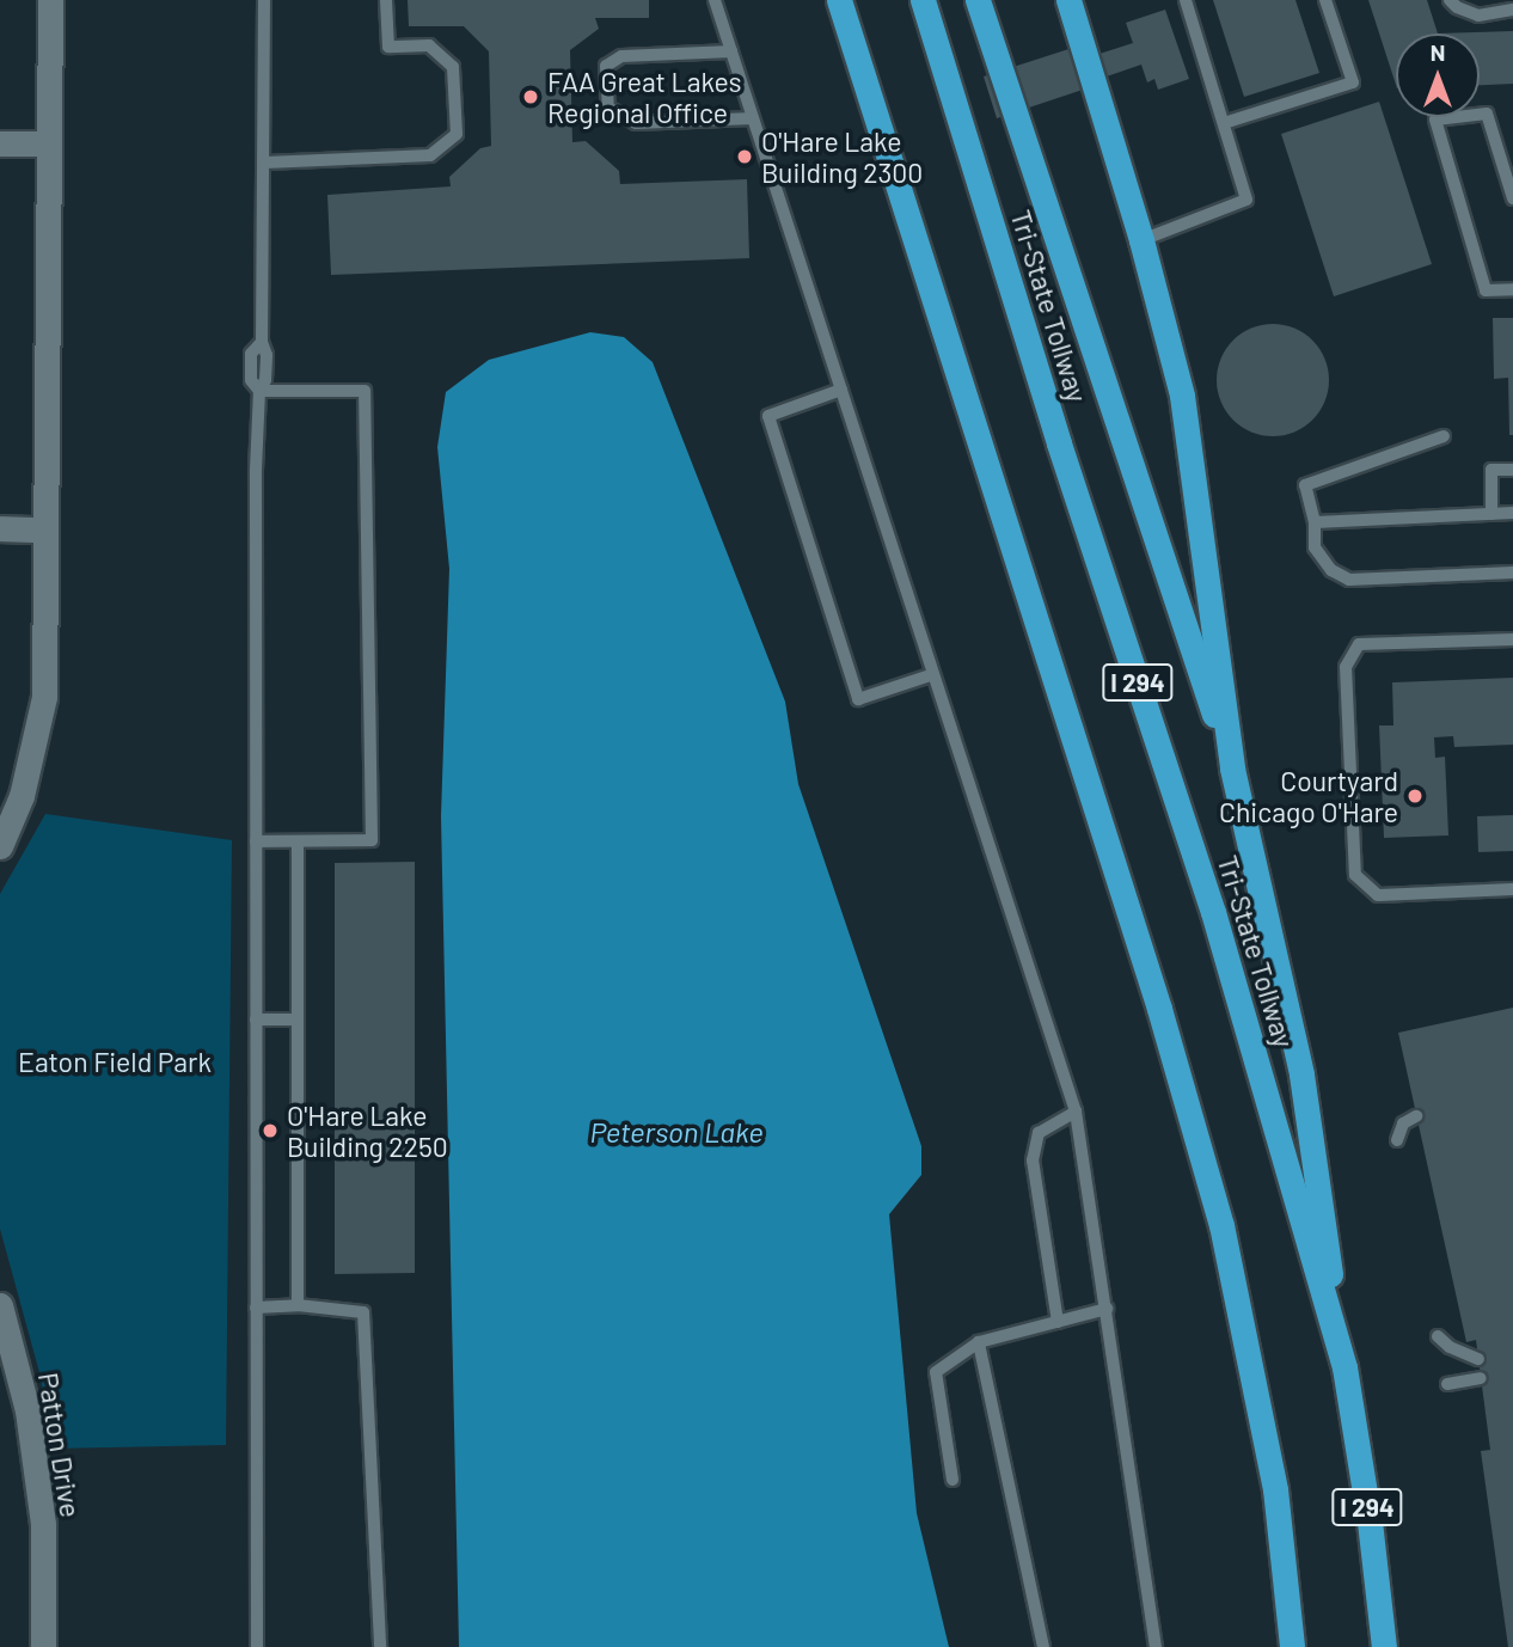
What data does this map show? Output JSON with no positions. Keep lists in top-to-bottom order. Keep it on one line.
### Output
{"streets":{"highway":["Tri-State Tollway","I 294"],"street":["Patton Drive"]},"water":["Peterson Lake"],"parks":["Eaton Field Park"],"places":["FAA Great Lakes Regional Office","O'Hare Lake Building 2300","Courtyard Chicago O'Hare","O'Hare Lake Building 2250"],"north":"top"}
